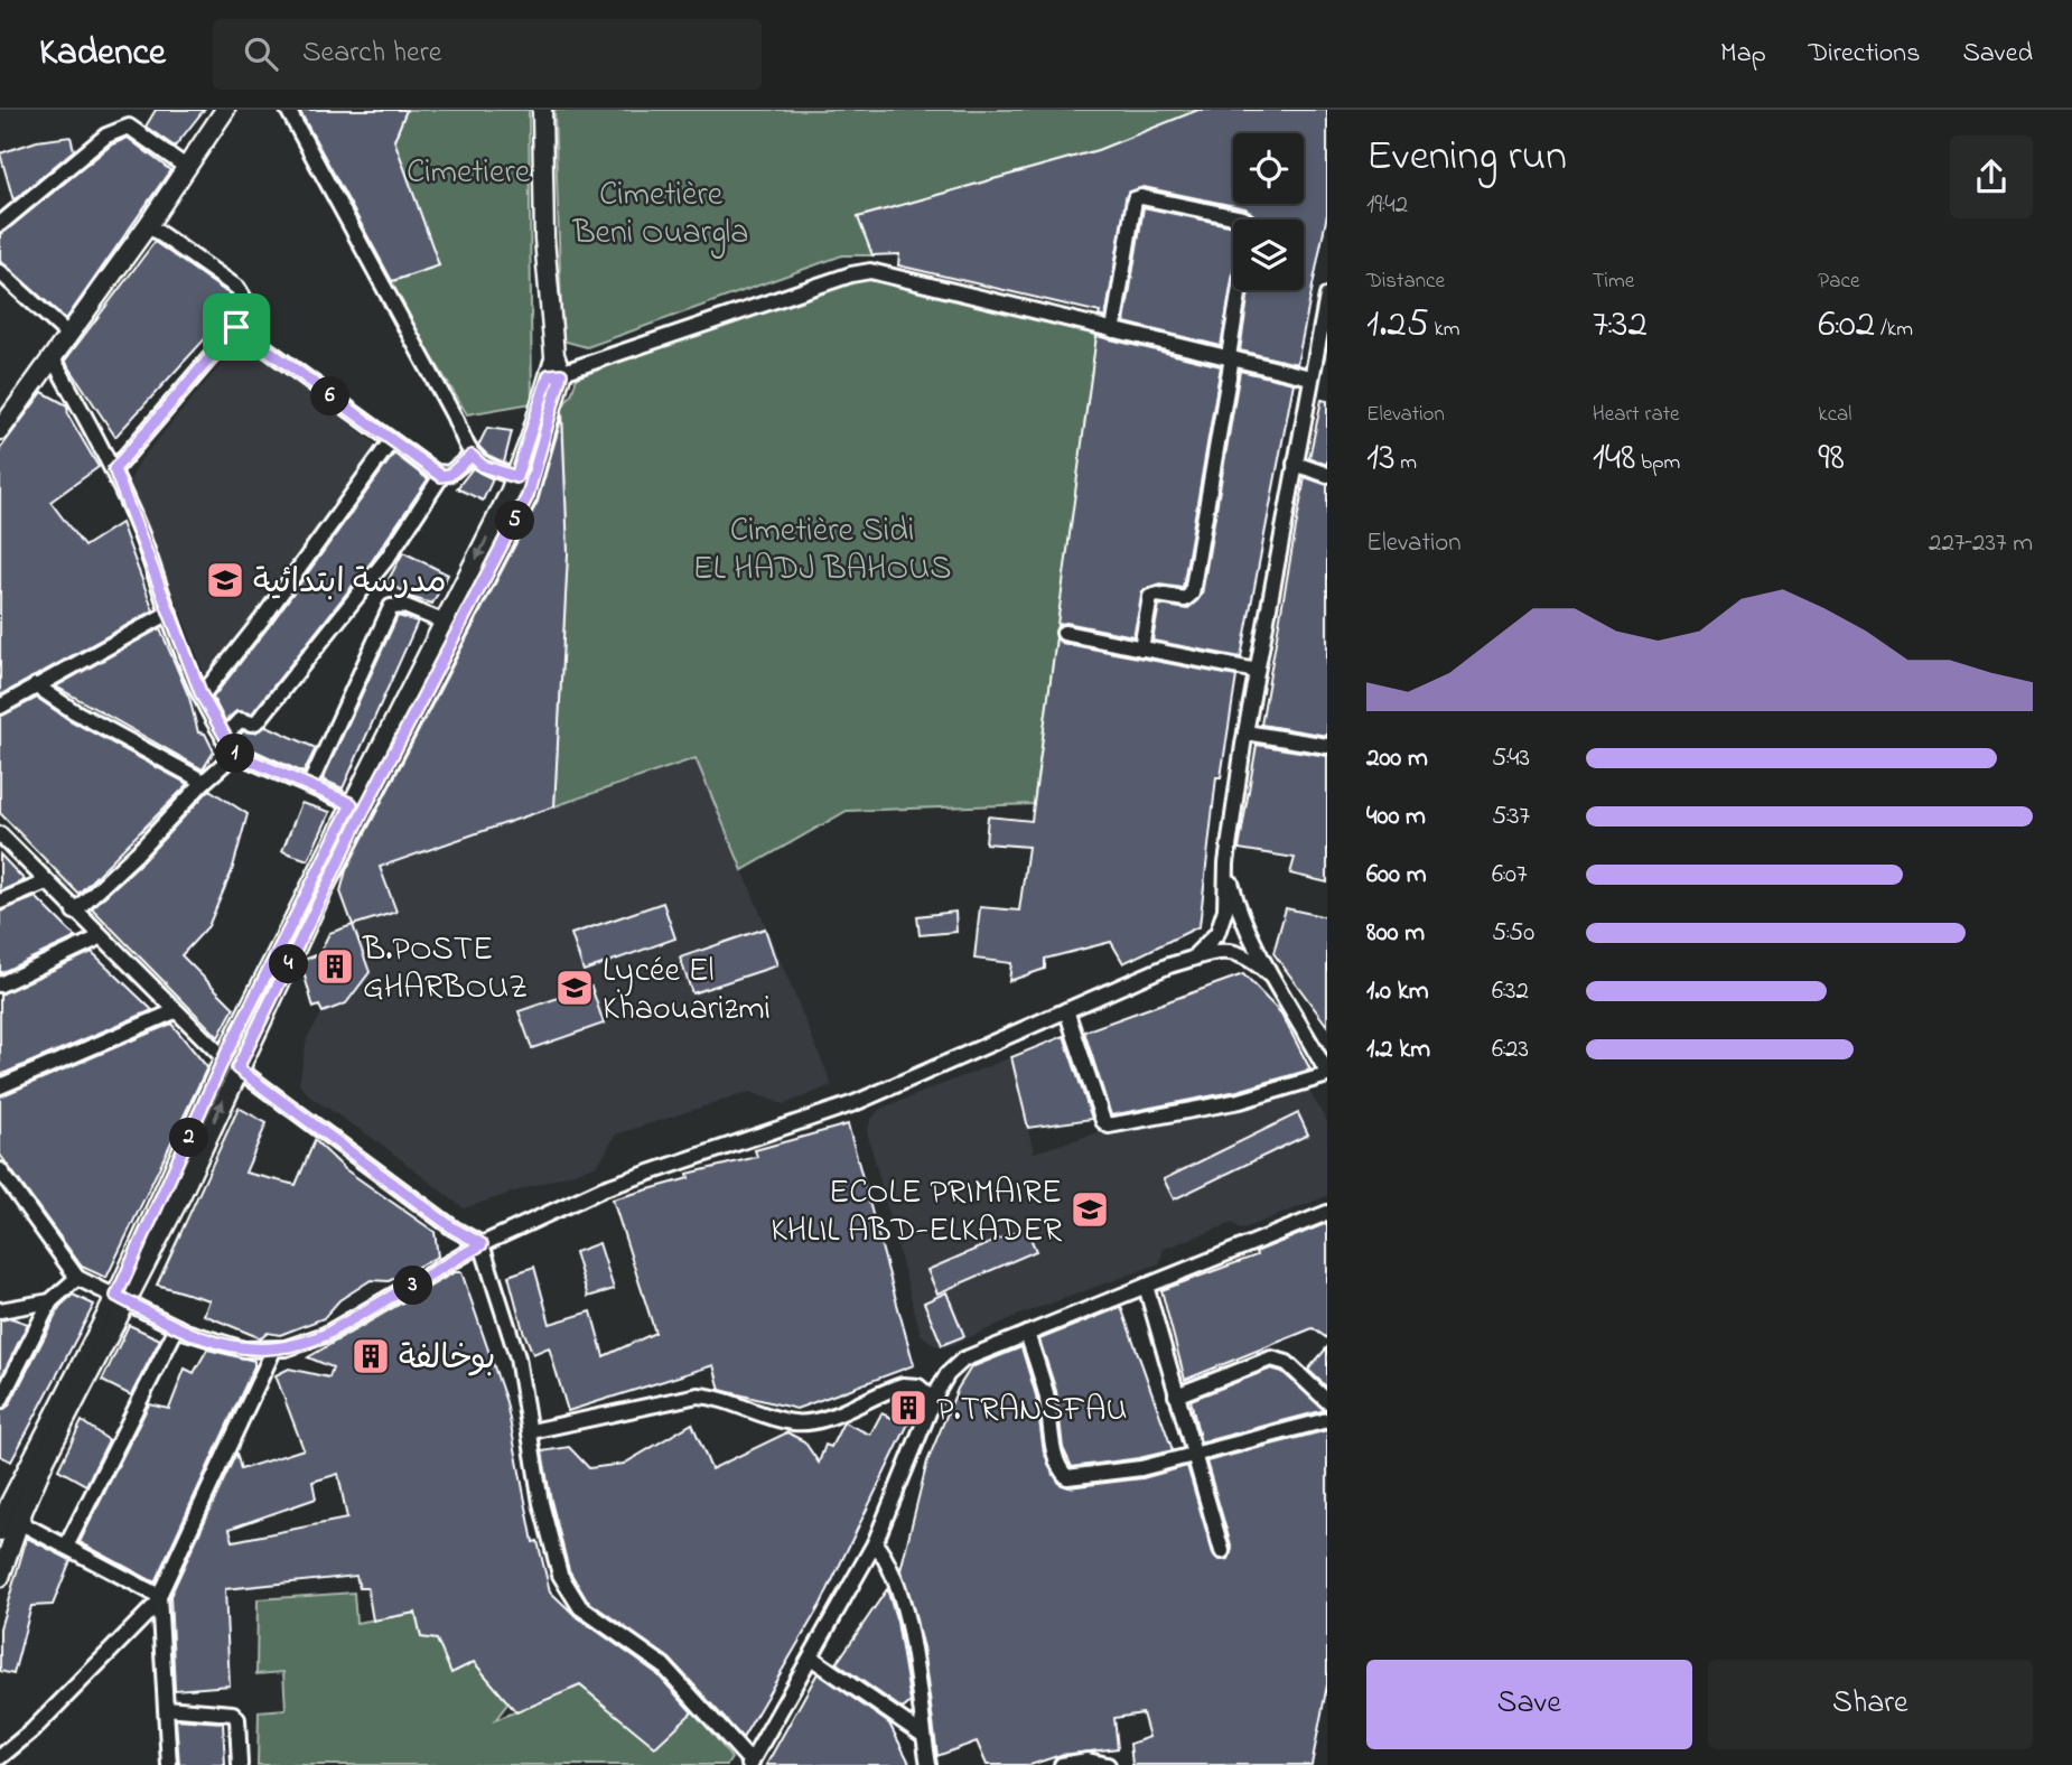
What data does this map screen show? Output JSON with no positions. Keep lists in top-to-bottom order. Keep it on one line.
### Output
{"parks":["Cimetiere","Cimetière Beni Ouargla","Cimetière Sidi EL HADJ BAHOUS"],"places":{"school or university":["مدرسة ابتدائية","Lycée El Khaouarizmi","ECOLE PRIMAIRE KHLIL ABD-ELKADER"],"building":["B.POSTE GHARBOUZ","بوخالفة","P.TRANSFAU"]},"page":{"header":"Kadence","search":"Search here","nav":["Map","Directions","Saved"],"heading":["Evening run","19:42"],"stats":[["Distance","1.25 km"],["Time","7:32"],["Pace","6:02 /km"],["Elevation","13 m"],["Heart rate","148 bpm"],["kcal","98"]],"pins":["6","5","1","4","2","3"],"chart":["Elevation","227–237 m"],"list":[{"name":"200 m","note":"5:43"},{"name":"400 m","note":"5:37"},{"name":"600 m","note":"6:07"},{"name":"800 m","note":"5:50"},{"name":"1.0 km","note":"6:32"},{"name":"1.2 km","note":"6:23"}],"buttons":["Save","Share"]}}
